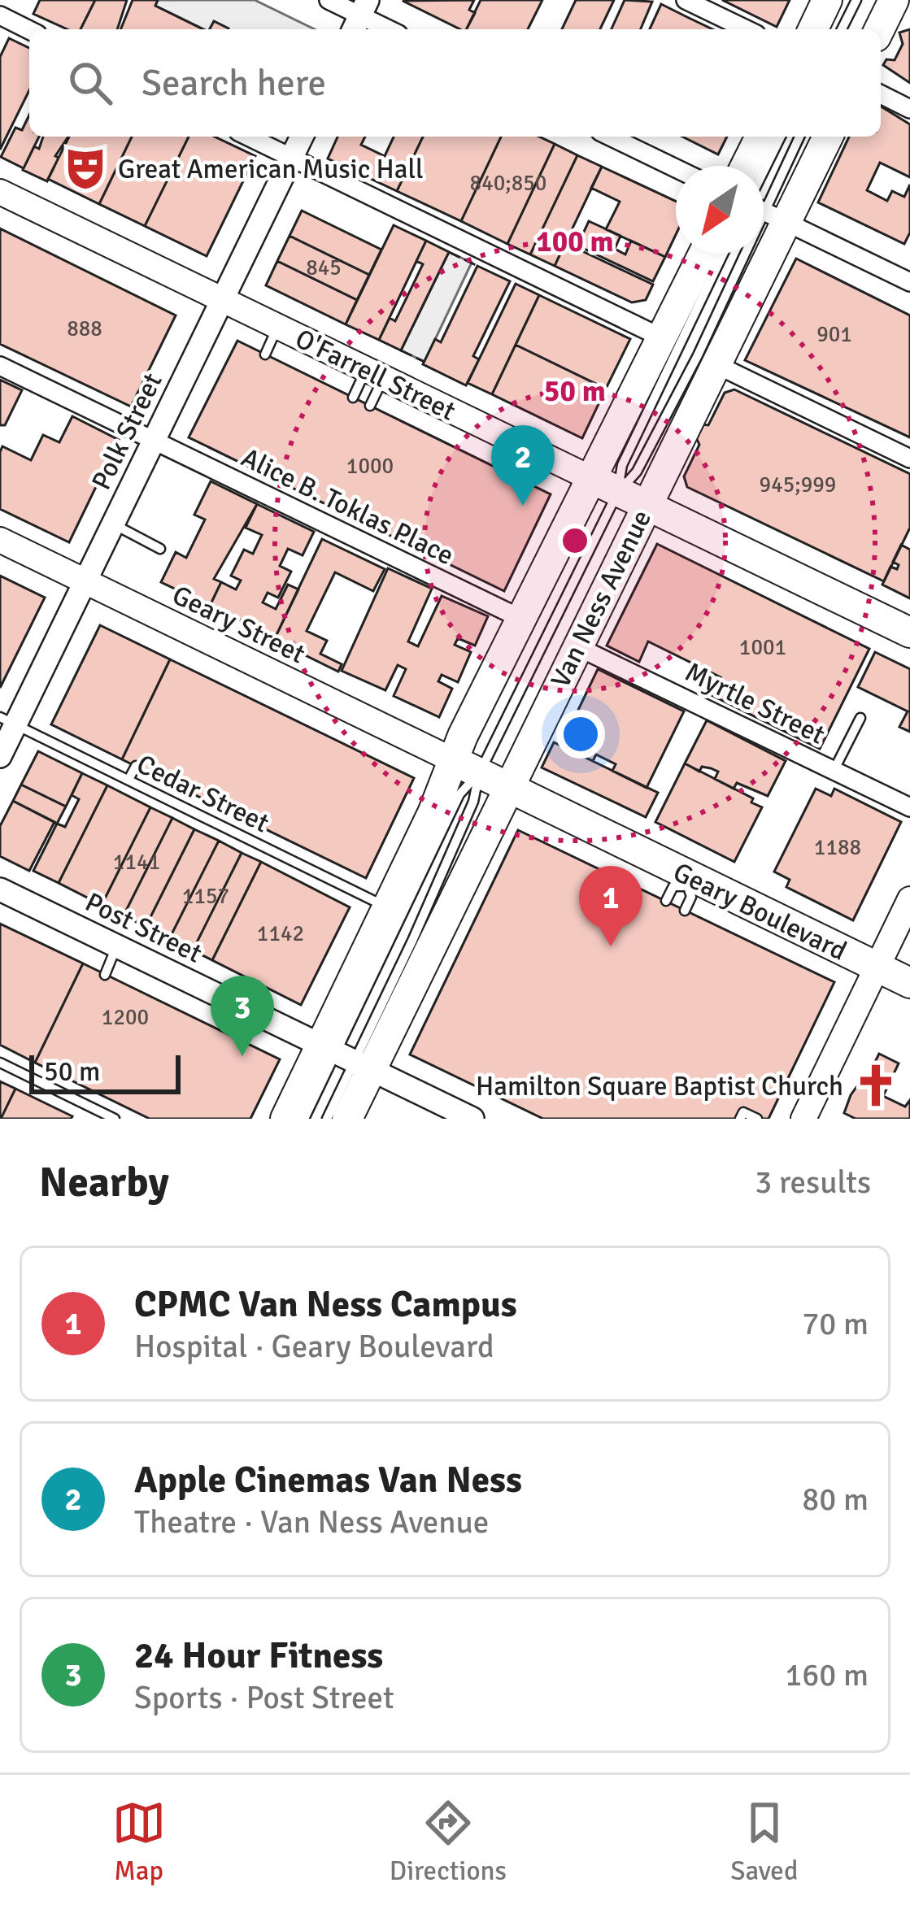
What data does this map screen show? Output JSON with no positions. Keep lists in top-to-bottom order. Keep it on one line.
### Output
{"streets":{"main road":["O'Farrell Street","Van Ness Avenue","Geary Street","Geary Boulevard"],"street":["Polk Street","Alice B. Toklas Place","Myrtle Street","Post Street"],"lane":["Cedar Street"]},"crossings":[["O'Farrell Street","Polk Street"],["O'Farrell Street","Van Ness Avenue"],["Polk Street","Alice B. Toklas Place"],["Polk Street","Geary Street"],["Polk Street","Cedar Street"],["Alice B. Toklas Place","Van Ness Avenue"],["Van Ness Avenue","Geary Street"],["Van Ness Avenue","Myrtle Street"],["Van Ness Avenue","Cedar Street"],["Van Ness Avenue","Geary Boulevard"],["Van Ness Avenue","Post Street"],["Geary Street","Geary Boulevard"]],"places":{"theatre":["Great American Music Hall"],"church":["Hamilton Square Baptist Church"]},"house_numbers":["840;850","845","888","901","1000","945;999","1001","1188","1141","1157","1142","1200"],"scale_bar":"50 m","north":"bottom left","page":{"search":"Search here","pins":["2","1","3"],"scale":"50 m","heading":["Nearby","3 results"],"list":[{"mark":"1","name":"CPMC Van Ness Campus","note":"Hospital · Geary Boulevard","value":"70 m"},{"mark":"2","name":"Apple Cinemas Van Ness","note":"Theatre · Van Ness Avenue","value":"80 m"},{"mark":"3","name":"24 Hour Fitness","note":"Sports · Post Street","value":"160 m"}],"nav":["Map","Directions","Saved"]},"rings":["100 m","50 m"]}
